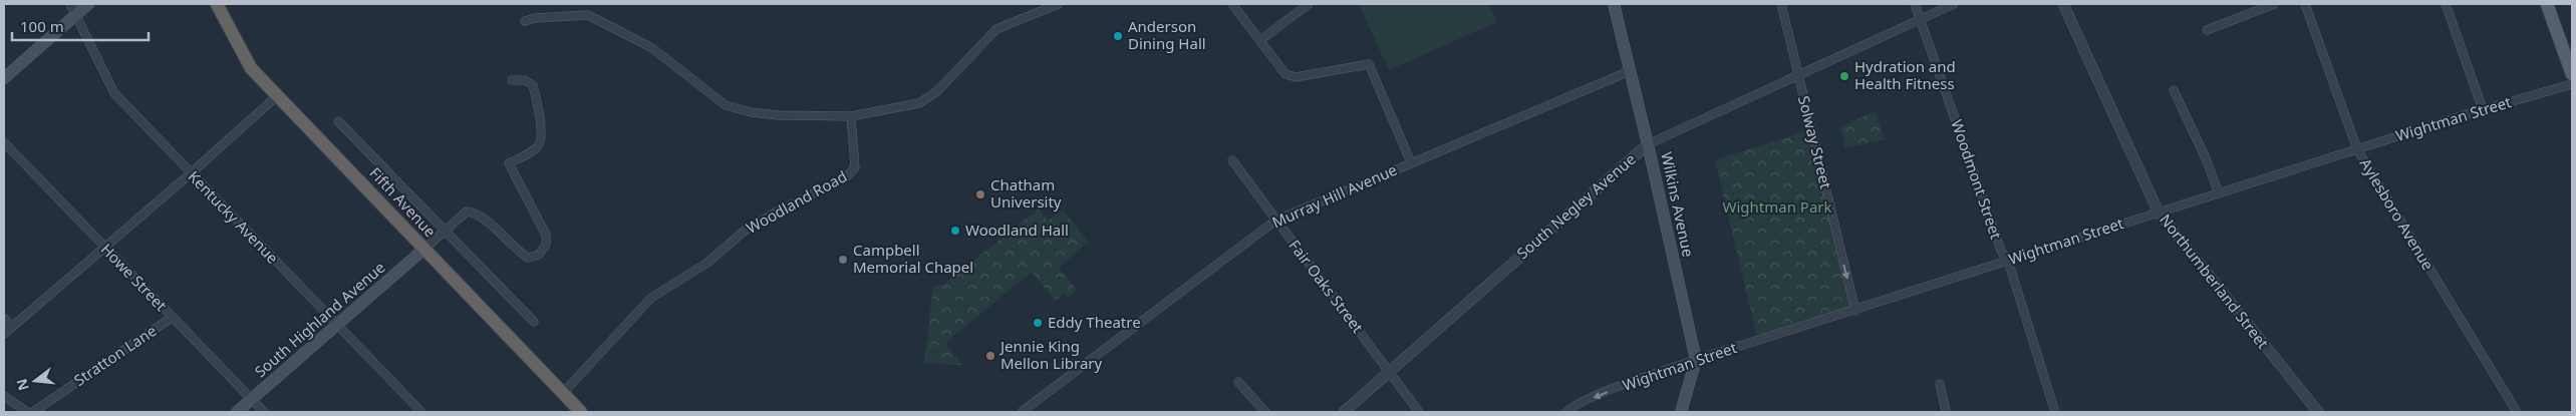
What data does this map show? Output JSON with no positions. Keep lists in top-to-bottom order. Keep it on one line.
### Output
{"streets":{"highway":["Fifth Avenue"],"main road":["Wilkins Avenue","South Highland Avenue"],"street":["Wightman Street","Solway Street","Woodmont Street","Murray Hill Avenue","Woodland Road","South Negley Avenue","Aylesboro Avenue","Kentucky Avenue","Howe Street","Northumberland Street","Fair Oaks Street","Stratton Lane"]},"crossings":[["Wightman Street","Solway Street"],["Wightman Street","Woodmont Street"],["Wightman Street","Wilkins Avenue"],["Wightman Street","Aylesboro Avenue"],["Wightman Street","Northumberland Street"],["Solway Street","South Negley Avenue"],["Woodmont Street","South Negley Avenue"],["Murray Hill Avenue","Wilkins Avenue"],["Murray Hill Avenue","Fair Oaks Street"],["Fifth Avenue","Woodland Road"],["Fifth Avenue","South Highland Avenue"],["Wilkins Avenue","South Negley Avenue"],["South Negley Avenue","Fair Oaks Street"],["Kentucky Avenue","South Highland Avenue"],["Howe Street","South Highland Avenue"],["Howe Street","Stratton Lane"]],"one_way":["Solway Street"],"parks":["Wightman Park"],"places":["Anderson Dining Hall","Hydration and Health Fitness","Chatham University","Woodland Hall","Campbell Memorial Chapel","Eddy Theatre","Jennie King Mellon Library"],"scale_bar":"100 m","north":"left"}
